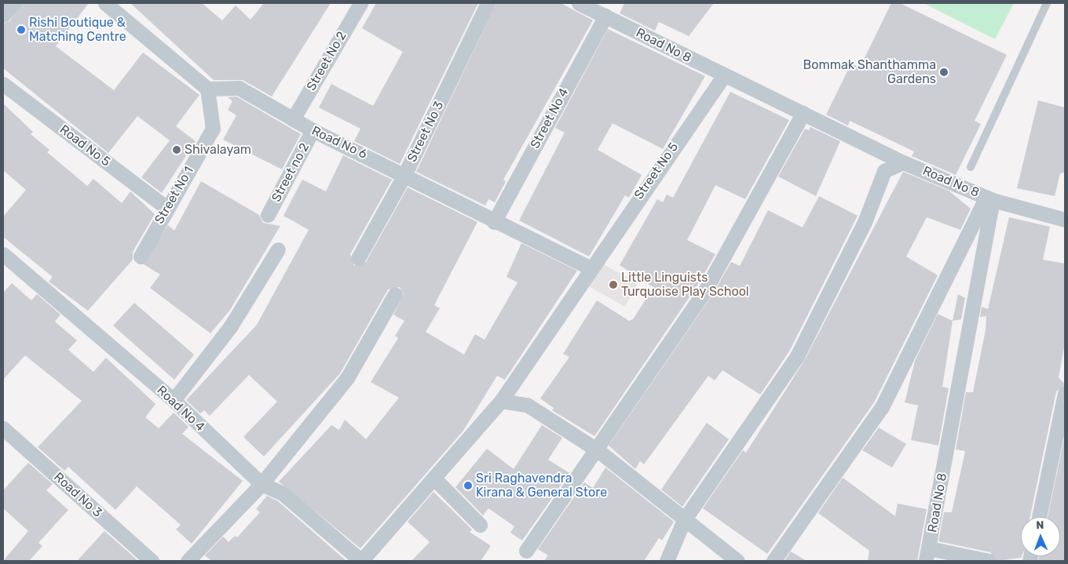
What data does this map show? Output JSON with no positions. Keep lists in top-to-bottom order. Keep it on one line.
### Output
{"streets":{"street":["Road No 8","Street No 2","Street No 4","Street No 3","Road No 6","Road No 5","Street No 5","Street no 2","Street No 1","Road No 4","Road No 3"]},"crossings":[["Road No 8","Street No 4"],["Road No 8","Street No 5"],["Street No 2","Road No 6"],["Street No 4","Road No 6"],["Street No 3","Road No 6"],["Road No 6","Street No 5"],["Road No 6","Street no 2"],["Road No 6","Street No 1"],["Road No 5","Street No 1"]],"places":["Rishi Boutique & Matching Centre","Bommak Shanthamma Gardens","Shivalayam","Little Linguists Turquoise Play School","Sri Raghavendra Kirana & General Store"],"north":"top"}
